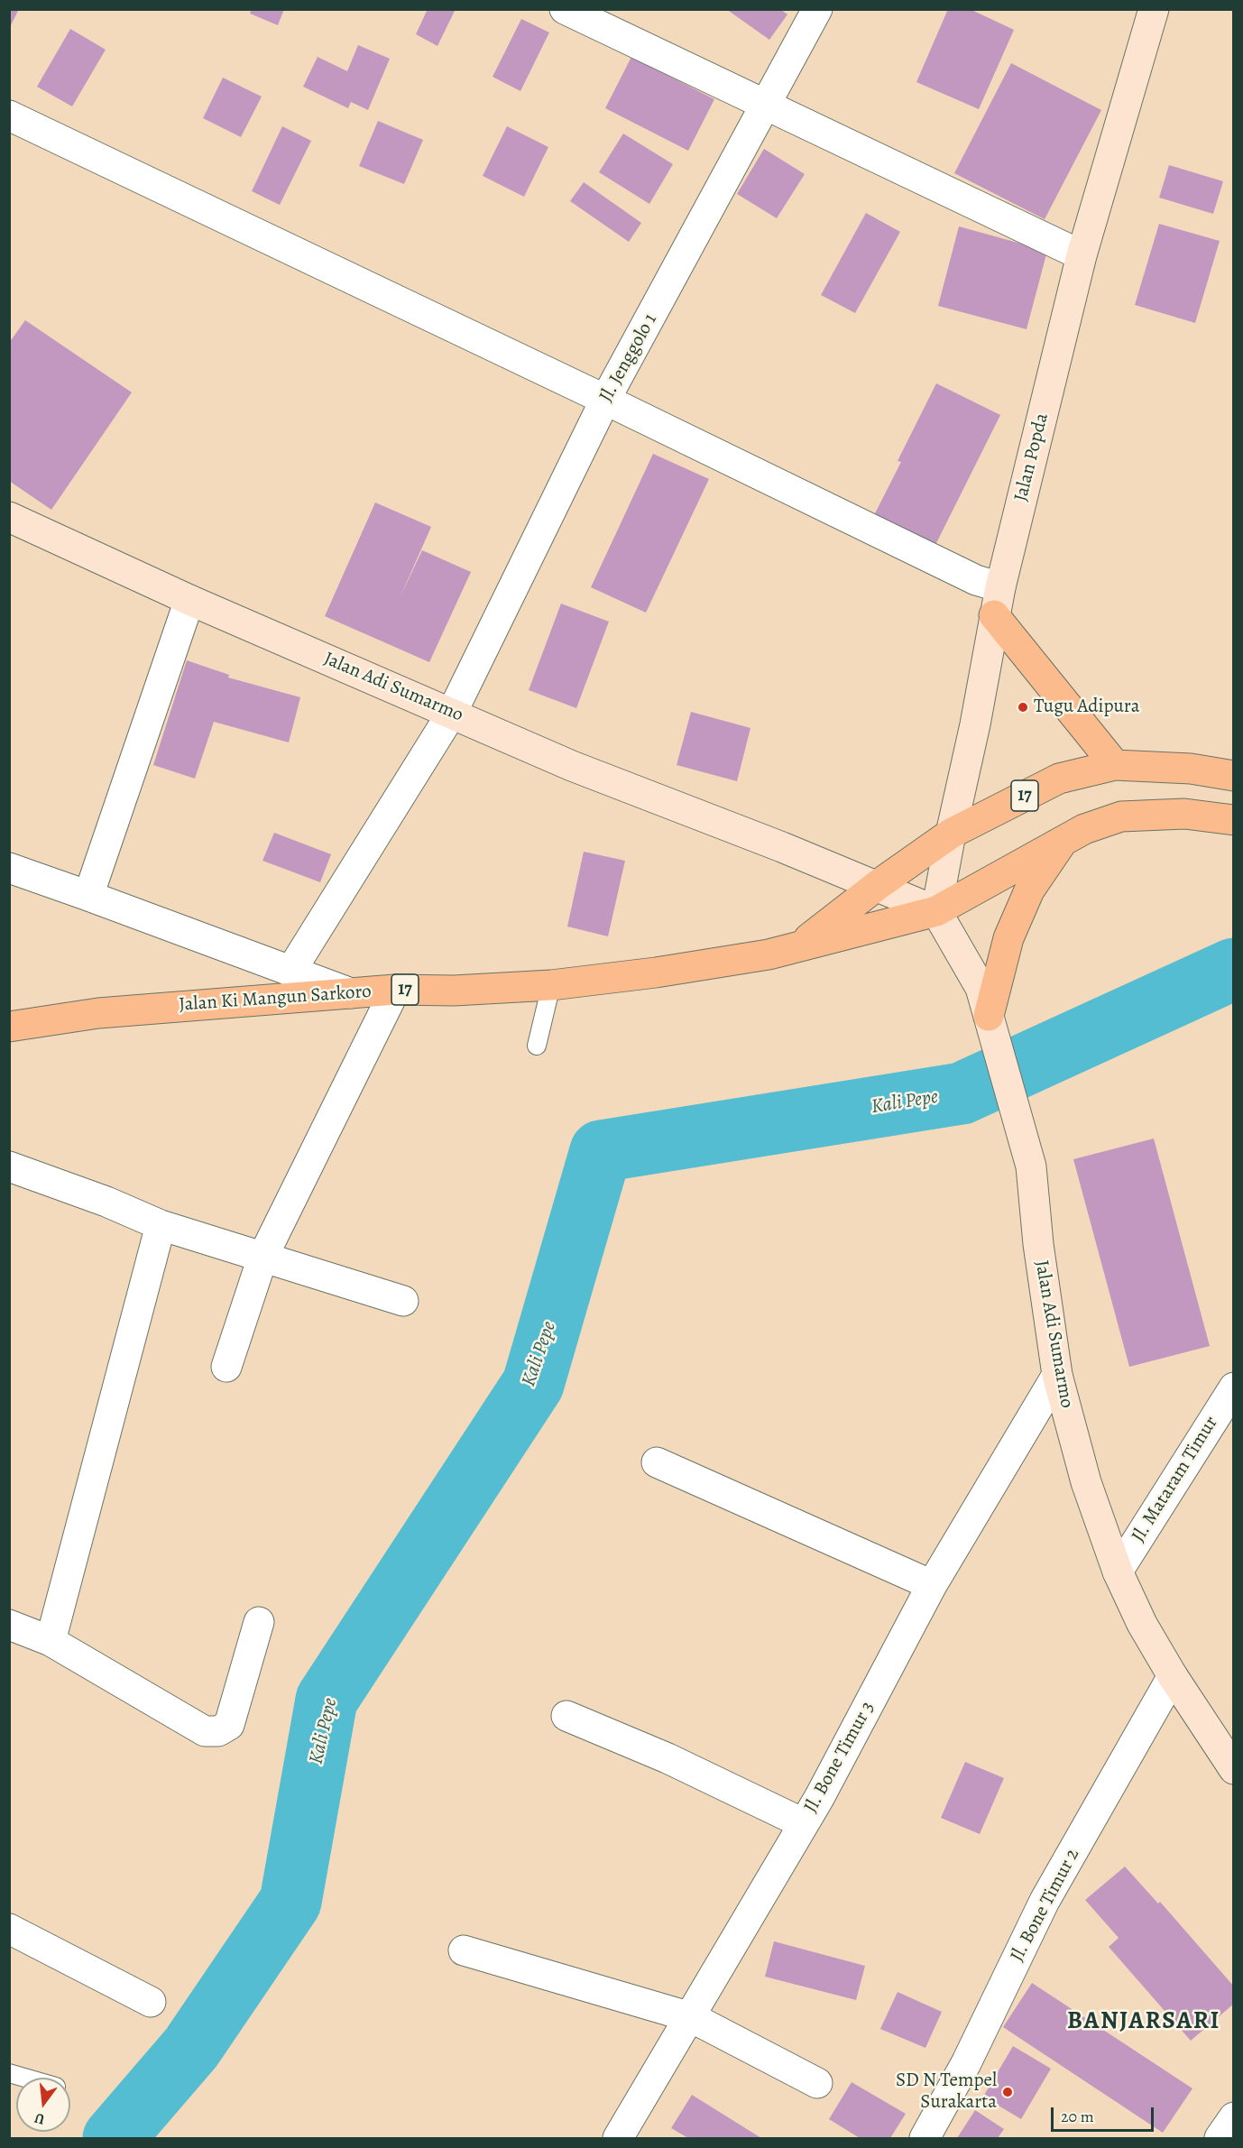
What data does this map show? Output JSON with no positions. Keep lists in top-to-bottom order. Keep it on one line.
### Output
{"streets":{"highway":["17","Jalan Ki Mangun Sarkoro"],"main road":["Jalan Popda","Jalan Adi Sumarmo"],"street":["Jl. Jenggolo 1","Jl. Mataram Timur","Jl. Bone Timur 3","Jl. Bone Timur 2"]},"crossings":[["Jl. Jenggolo 1","Jalan Adi Sumarmo"],["Jalan Popda","Jalan Adi Sumarmo"],["Jalan Popda","17"],["Jalan Adi Sumarmo","17"],["Jalan Adi Sumarmo","Jl. Mataram Timur"],["Jalan Adi Sumarmo","Jl. Bone Timur 3"],["Jalan Adi Sumarmo","Jl. Bone Timur 2"],["17","Jalan Ki Mangun Sarkoro"]],"districts":["BANJARSARI"],"water":["Kali Pepe"],"places":["Tugu Adipura","SD N Tempel Surakarta"],"scale_bar":"20 m","north":"bottom"}
